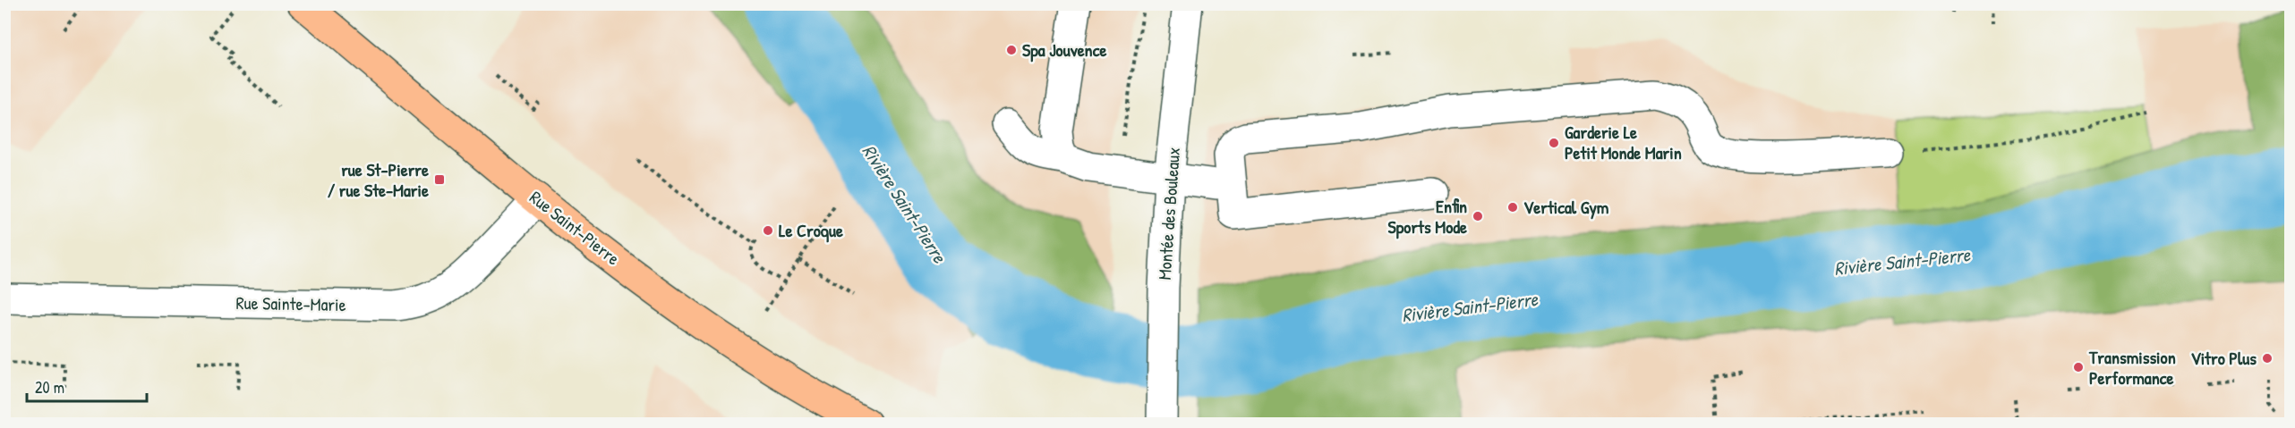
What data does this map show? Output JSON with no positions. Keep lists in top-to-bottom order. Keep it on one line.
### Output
{"streets":{"main road":["Rue Saint-Pierre"],"street":["Montée des Bouleaux","Rue Sainte-Marie"]},"crossings":[["Rue Saint-Pierre","Rue Sainte-Marie"]],"water":["Rivière Saint-Pierre"],"places":{"other":["Spa Jouvence","Garderie Le Petit Monde Marin","Vertical Gym","Enfin Sports Mode","Le Croque","Vitro Plus","Transmission Performance"],"transit":["rue St-Pierre / rue Ste-Marie"]},"scale_bar":"20 m"}
